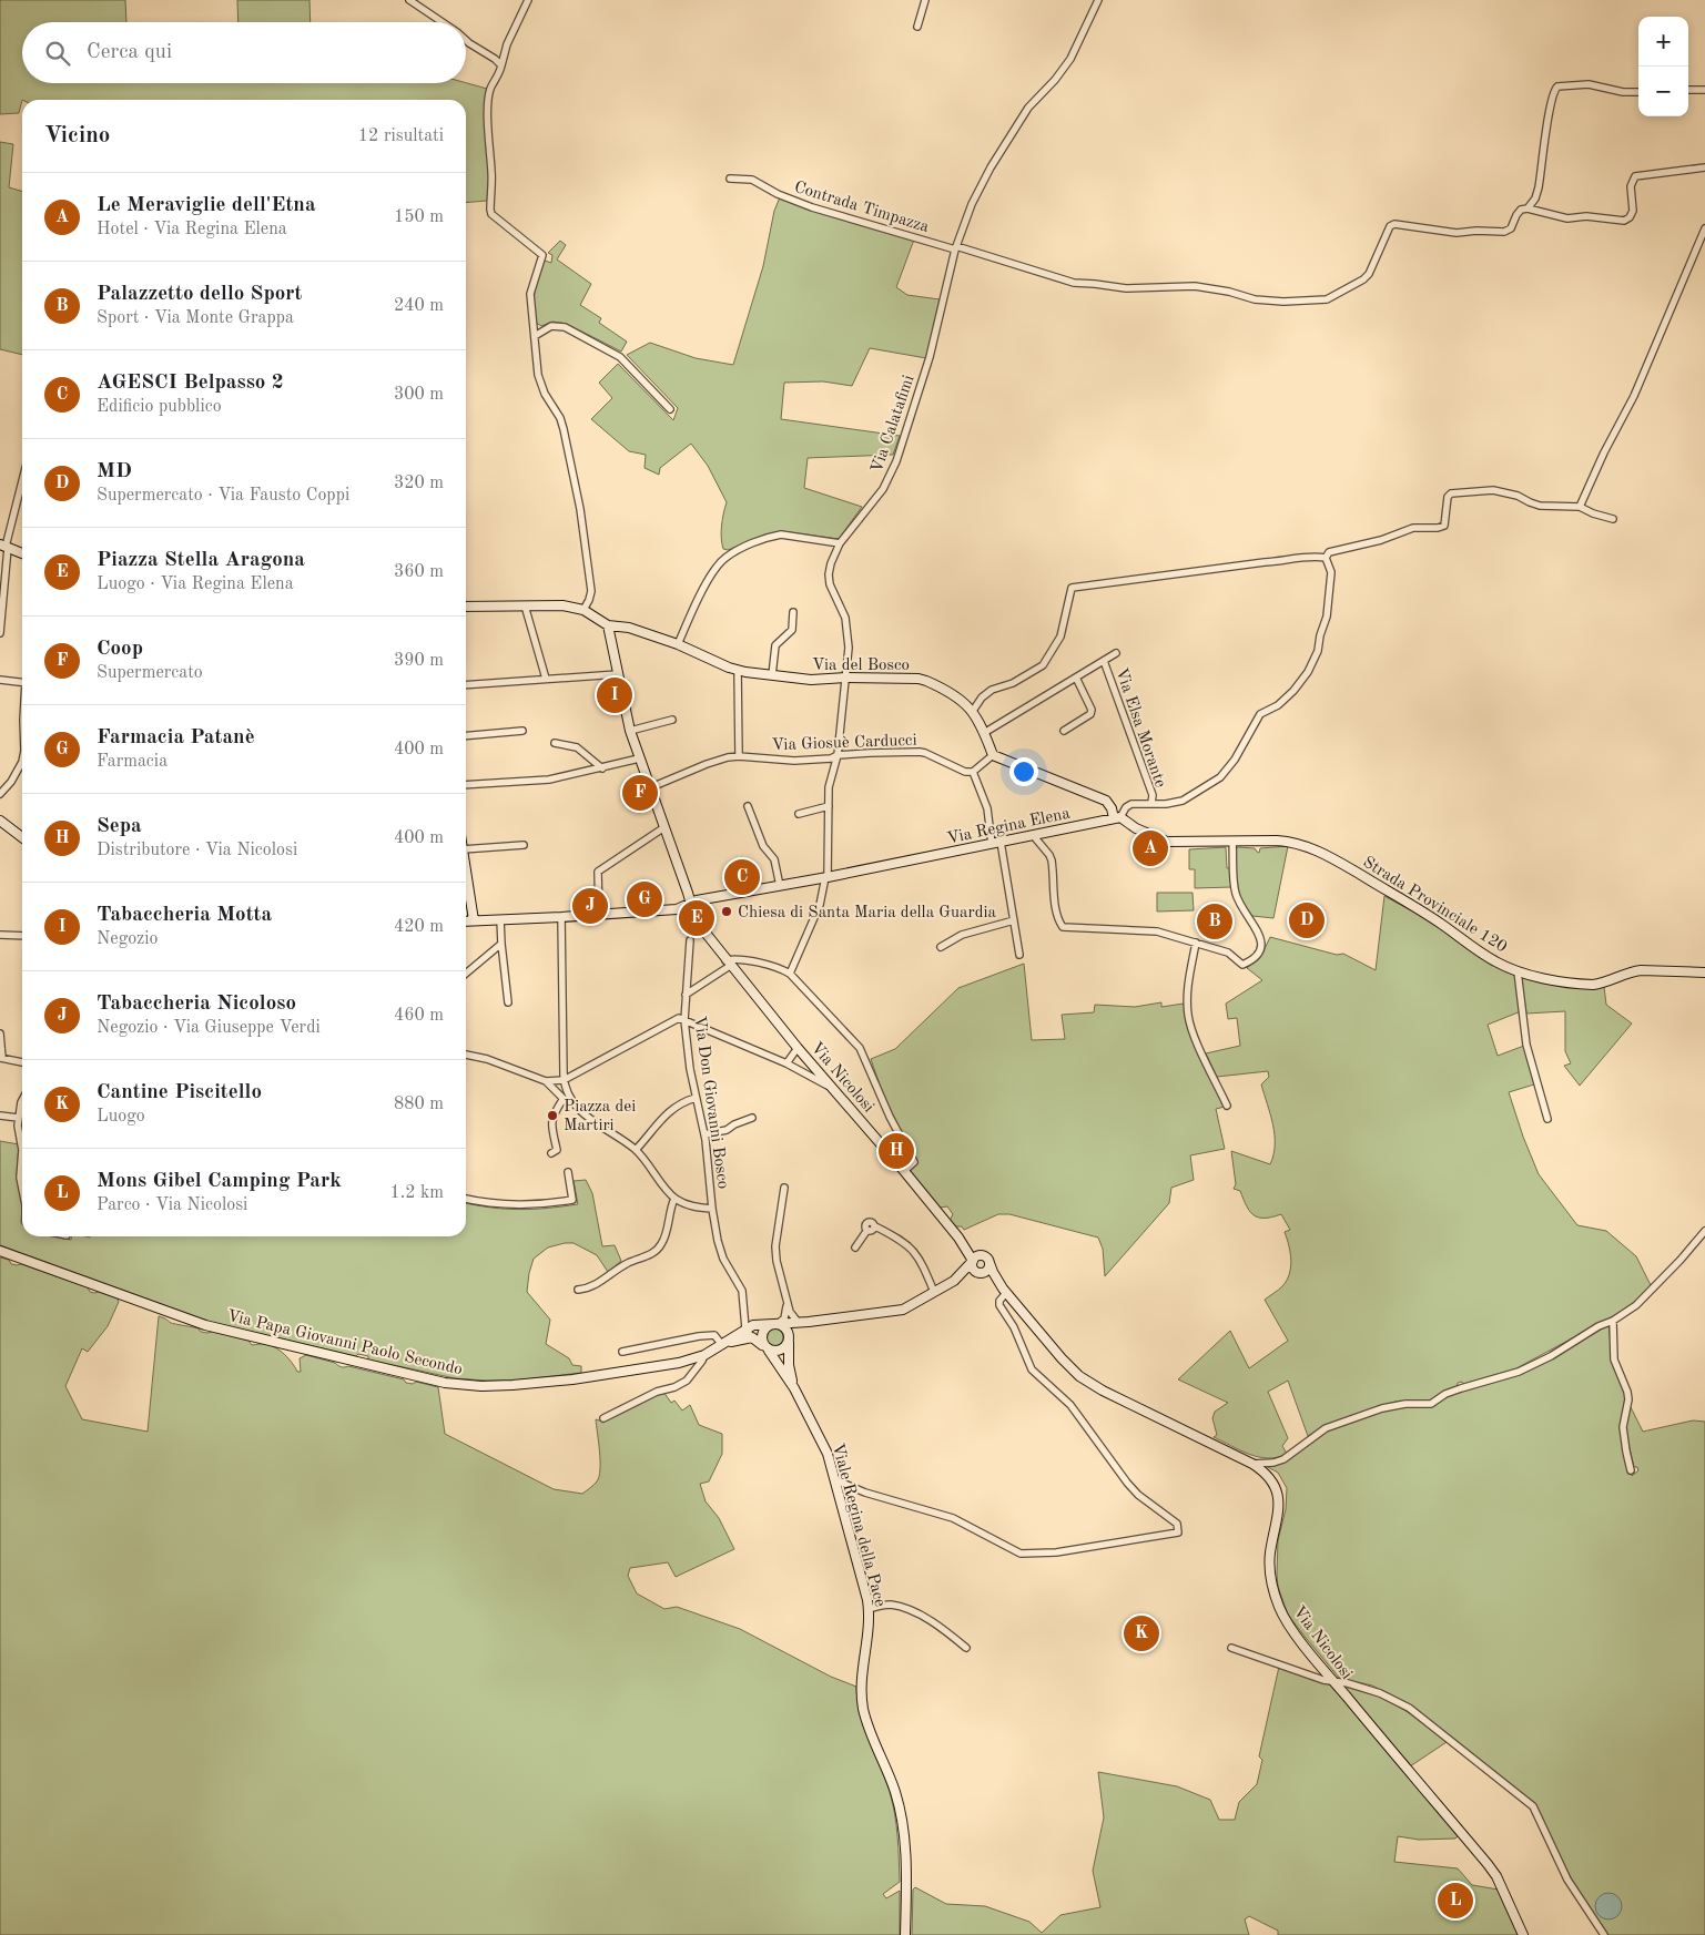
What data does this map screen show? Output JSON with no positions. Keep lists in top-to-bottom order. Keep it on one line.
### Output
{"streets":{"street":["Contrada Timpazza","Via Calatafimi","Via del Bosco","Via Elsa Morante","Via Giosuè Carducci","Via Regina Elena","Strada Provinciale 120","Via Nicolosi","Via Don Giovanni Bosco","Via Papa Giovanni Paolo Secondo","Viale Regina della Pace"]},"crossings":[["Contrada Timpazza","Via Calatafimi"],["Via Calatafimi","Via del Bosco"],["Via Calatafimi","Via Giosuè Carducci"],["Via Calatafimi","Via Regina Elena"]],"places":["Chiesa di Santa Maria della Guardia","Piazza dei Martiri"],"page":{"map_buttons":["+","−"],"search":"Cerca qui","heading":["Vicino","12 risultati"],"list":[{"mark":"A","name":"Le Meraviglie dell'Etna","note":"Hotel · Via Regina Elena","value":"150 m"},{"mark":"B","name":"Palazzetto dello Sport","note":"Sport · Via Monte Grappa","value":"240 m"},{"mark":"C","name":"AGESCI Belpasso 2","note":"Edificio pubblico","value":"300 m"},{"mark":"D","name":"MD","note":"Supermercato · Via Fausto Coppi","value":"320 m"},{"mark":"E","name":"Piazza Stella Aragona","note":"Luogo · Via Regina Elena","value":"360 m"},{"mark":"F","name":"Coop","note":"Supermercato","value":"390 m"},{"mark":"G","name":"Farmacia Patanè","note":"Farmacia","value":"400 m"},{"mark":"H","name":"Sepa","note":"Distributore · Via Nicolosi","value":"400 m"},{"mark":"I","name":"Tabaccheria Motta","note":"Negozio","value":"420 m"},{"mark":"J","name":"Tabaccheria Nicoloso","note":"Negozio · Via Giuseppe Verdi","value":"460 m"},{"mark":"K","name":"Cantine Piscitello","note":"Luogo","value":"880 m"},{"mark":"L","name":"Mons Gibel Camping Park","note":"Parco · Via Nicolosi","value":"1.2 km"}],"pins":["I","F","A","C","G","J","E","D","B","H","K","L"]}}
